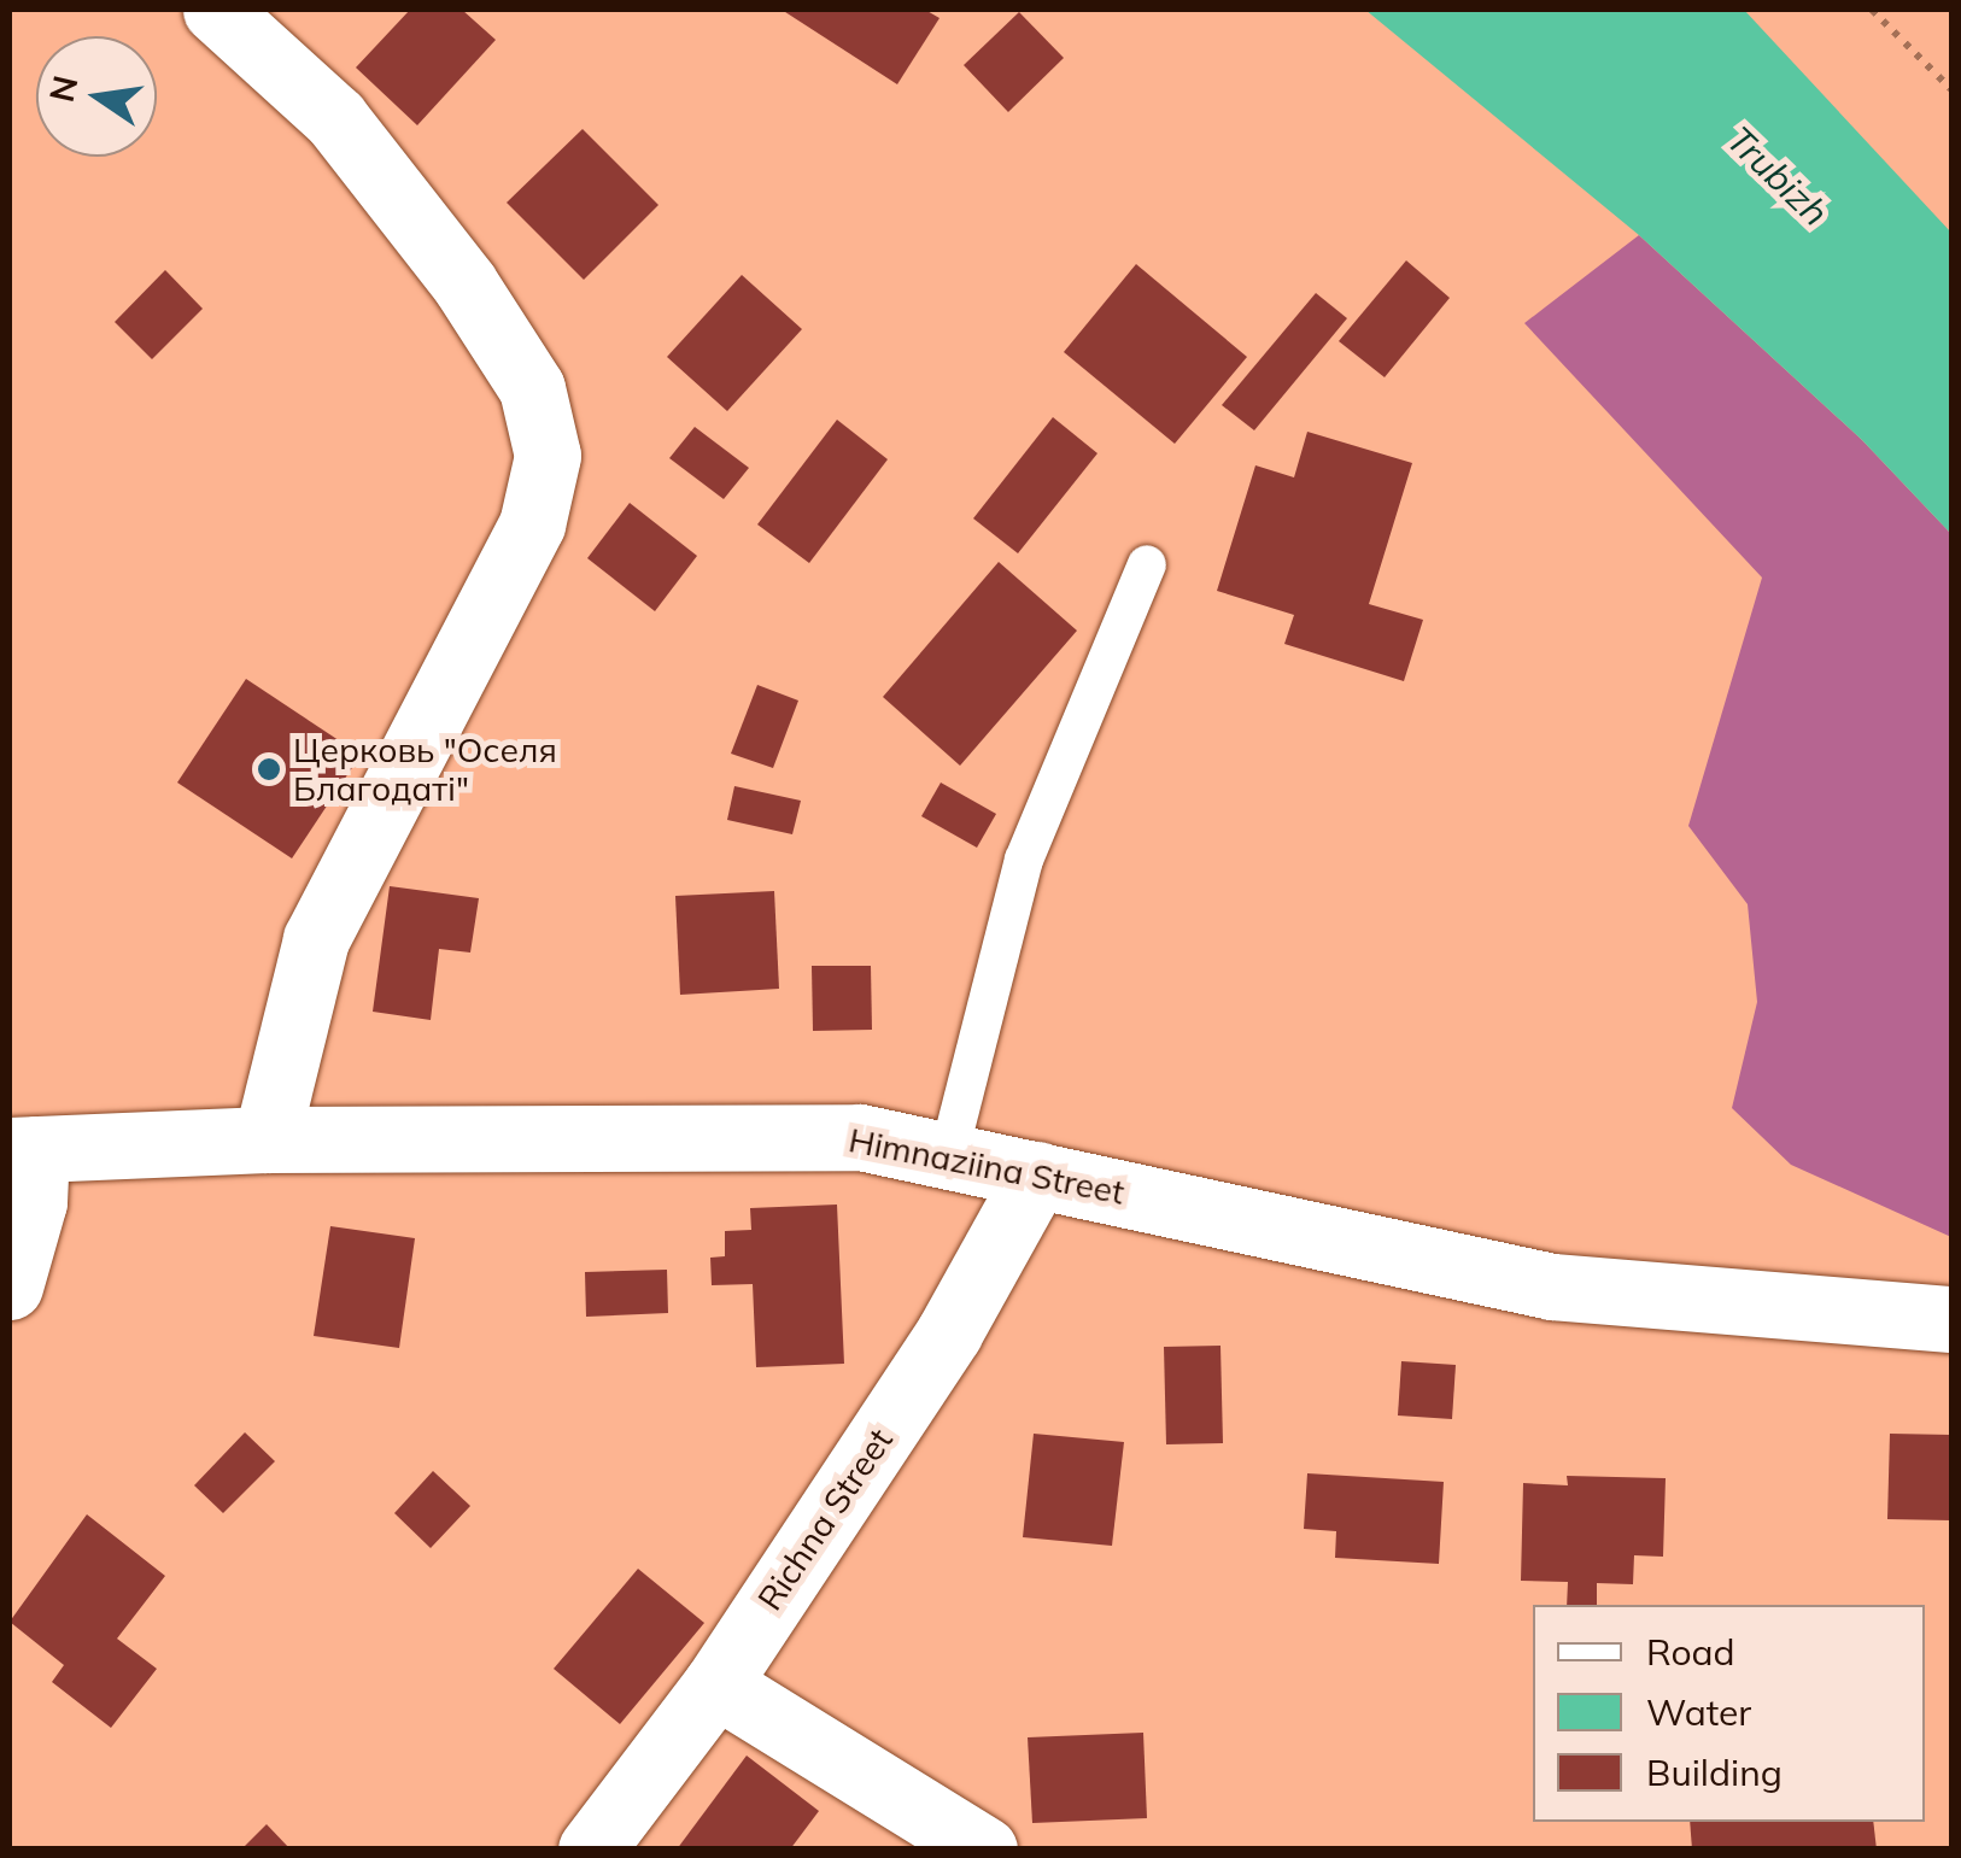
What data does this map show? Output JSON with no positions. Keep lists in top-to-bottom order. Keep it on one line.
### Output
{"streets":{"street":["Himnaziina Street","Richna Street"]},"crossings":[["Himnaziina Street","Richna Street"]],"water":["Trubizh"],"places":["Церковь \"Оселя Благодаті\""],"legend":["Road","Water","Building"],"north":"left"}
